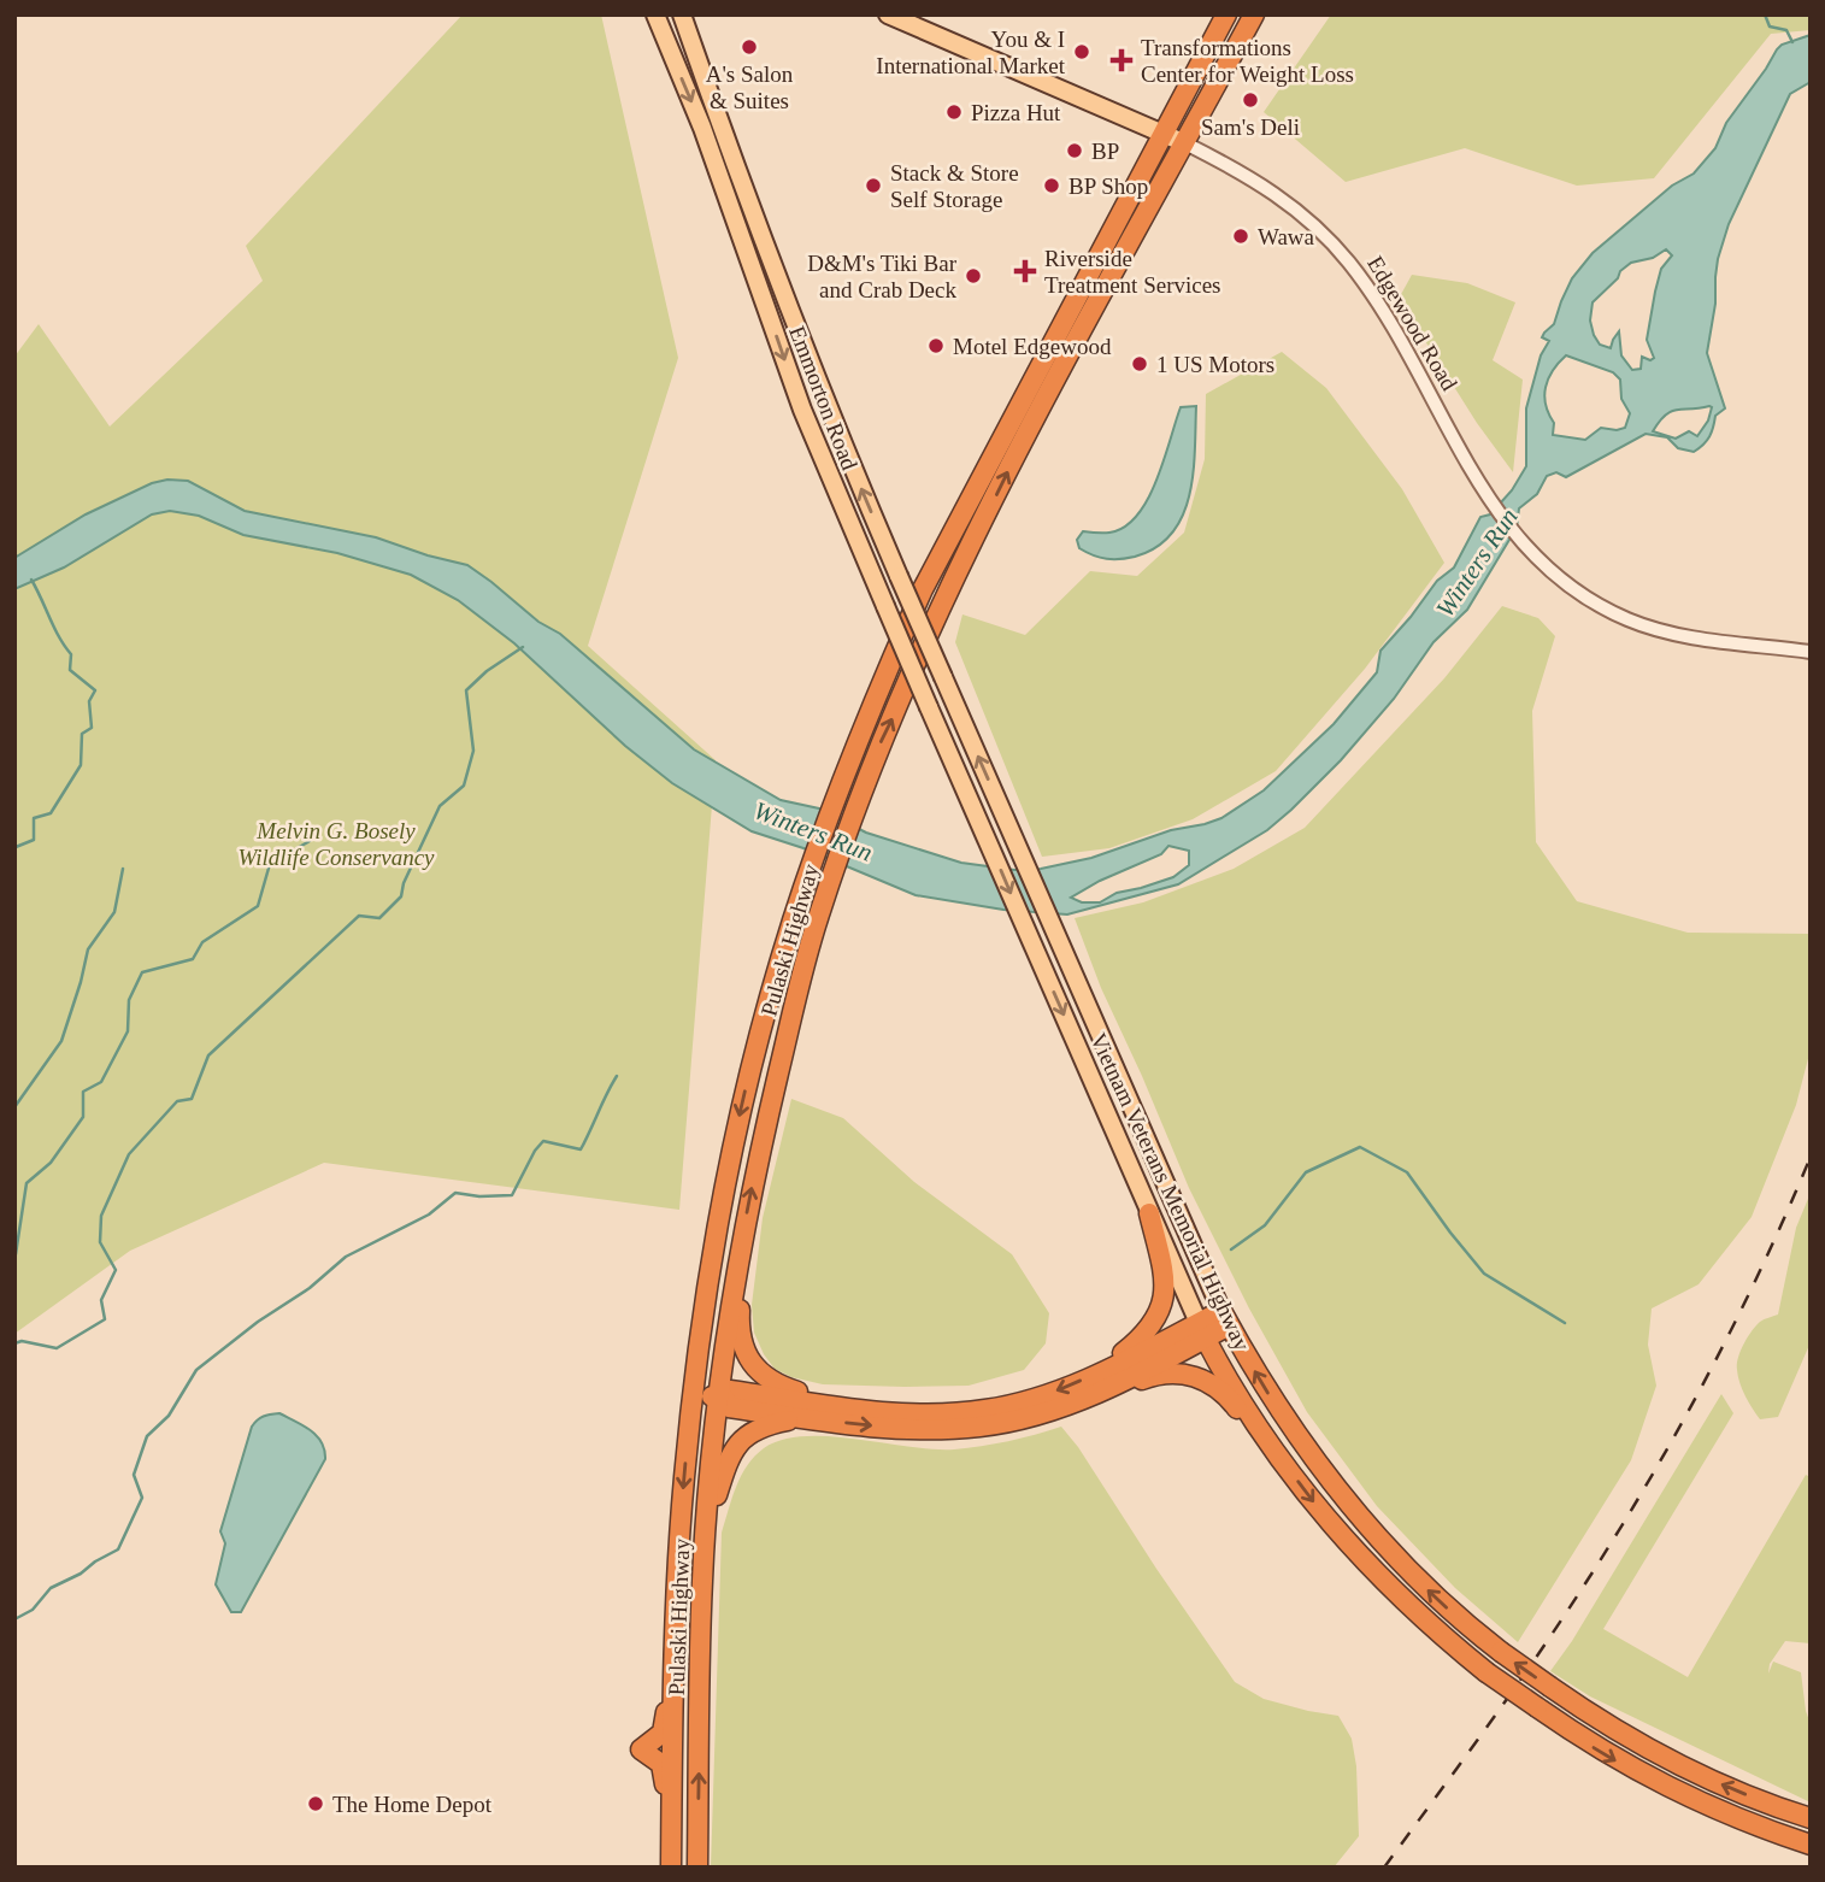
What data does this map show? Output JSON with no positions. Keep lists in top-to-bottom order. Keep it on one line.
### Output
{"streets":{"highway":["Pulaski Highway","Vietnam Veterans Memorial Highway"],"main road":["Edgewood Road","Emmorton Road"]},"crossings":[["Edgewood Road","Pulaski Highway"],["Emmorton Road","Vietnam Veterans Memorial Highway"]],"water":["Winters Run"],"parks":["Melvin G. Bosely Wildlife Conservancy"],"places":{"other":["A's Salon & Suites","You & I International Market","Sam's Deli","Pizza Hut","BP","Stack & Store Self Storage","BP Shop","Wawa","D&M's Tiki Bar and Crab Deck","Motel Edgewood","1 US Motors","The Home Depot"],"health":["Transformations Center for Weight Loss","Riverside Treatment Services"]}}
